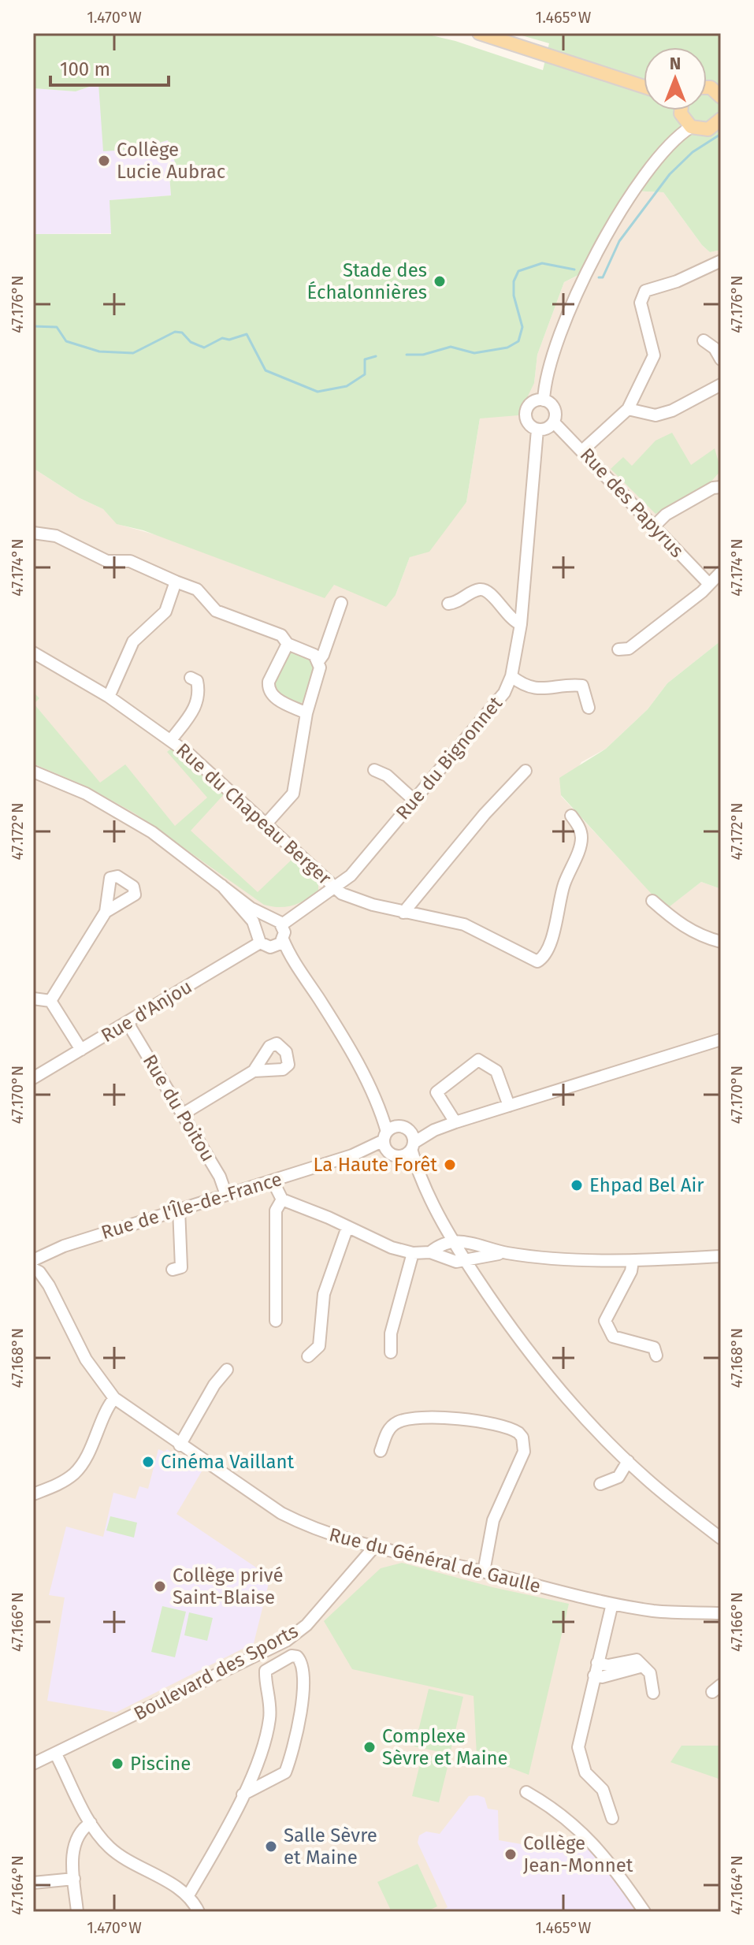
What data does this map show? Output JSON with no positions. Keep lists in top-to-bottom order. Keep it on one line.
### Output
{"streets":{"street":["Rue des Papyrus","Rue du Bignonnet","Rue du Chapeau Berger","Rue d'Anjou","Rue du Poitou","Rue de l'Île-de-France","Rue du Général de Gaulle","Boulevard des Sports"]},"crossings":[["Rue des Papyrus","Rue du Bignonnet"],["Rue du Bignonnet","Rue du Chapeau Berger"],["Rue du Bignonnet","Rue d'Anjou"],["Rue d'Anjou","Rue du Poitou"],["Rue du Poitou","Rue de l'Île-de-France"],["Rue du Général de Gaulle","Boulevard des Sports"]],"places":["Collège Lucie Aubrac","Stade des Échalonnières","La Haute Forêt","Ehpad Bel Air","Cinéma Vaillant","Collège privé Saint-Blaise","Complexe Sèvre et Maine","Piscine","Salle Sèvre et Maine","Collège Jean-Monnet"],"scale_bar":"100 m","north":"top","coordinates":["1.470°W","1.465°W","47.176°N","47.174°N","47.172°N","47.170°N","47.168°N","47.166°N","47.164°N"]}
